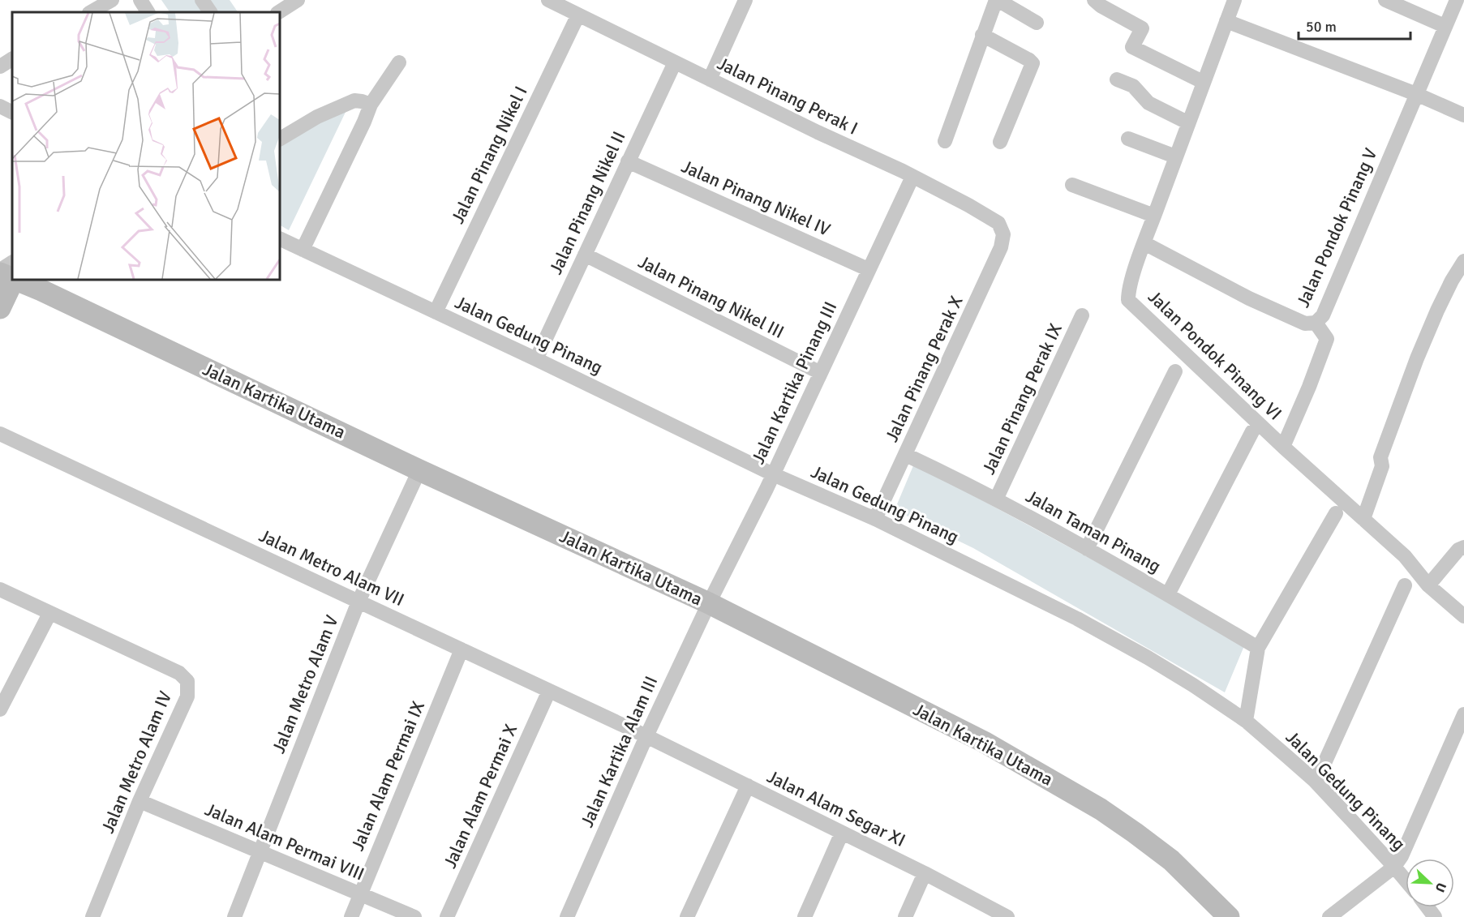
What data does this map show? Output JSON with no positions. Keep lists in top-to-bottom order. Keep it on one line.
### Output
{"streets":{"main road":["Jalan Kartika Utama"],"street":["Jalan Pinang Perak I","Jalan Pinang Nikel I","Jalan Pinang Nikel IV","Jalan Pinang Nikel II","Jalan Pondok Pinang V","Jalan Pinang Nikel III","Jalan Gedung Pinang","Jalan Pondok Pinang VI","Jalan Pinang Perak X","Jalan Kartika Pinang III","Jalan Pinang Perak IX","Jalan Taman Pinang","Jalan Metro Alam VII","Jalan Metro Alam V","Jalan Kartika Alam III","Jalan Metro Alam IV","Jalan Alam Permai IX","Jalan Alam Permai X","Jalan Alam Segar XI","Jalan Alam Permai VIII"]},"crossings":[["Jalan Pinang Perak I","Jalan Pinang Nikel I"],["Jalan Pinang Perak I","Jalan Pinang Nikel II"],["Jalan Pinang Perak I","Jalan Pinang Perak X"],["Jalan Pinang Perak I","Jalan Kartika Pinang III"],["Jalan Pinang Nikel I","Jalan Gedung Pinang"],["Jalan Pinang Nikel IV","Jalan Pinang Nikel II"],["Jalan Pinang Nikel IV","Jalan Kartika Pinang III"],["Jalan Pinang Nikel II","Jalan Pinang Nikel III"],["Jalan Pinang Nikel II","Jalan Gedung Pinang"],["Jalan Pondok Pinang V","Jalan Pondok Pinang VI"],["Jalan Pinang Nikel III","Jalan Kartika Pinang III"],["Jalan Gedung Pinang","Jalan Pinang Perak X"],["Jalan Gedung Pinang","Jalan Kartika Pinang III"],["Jalan Pinang Perak X","Jalan Taman Pinang"],["Jalan Kartika Pinang III","Jalan Kartika Utama"],["Jalan Kartika Pinang III","Jalan Kartika Alam III"],["Jalan Pinang Perak IX","Jalan Taman Pinang"],["Jalan Kartika Utama","Jalan Metro Alam V"],["Jalan Kartika Utama","Jalan Kartika Alam III"],["Jalan Metro Alam VII","Jalan Metro Alam V"],["Jalan Metro Alam VII","Jalan Kartika Alam III"],["Jalan Metro Alam VII","Jalan Alam Permai IX"],["Jalan Metro Alam VII","Jalan Alam Permai X"],["Jalan Metro Alam VII","Jalan Alam Segar XI"],["Jalan Metro Alam V","Jalan Alam Permai VIII"],["Jalan Kartika Alam III","Jalan Alam Segar XI"],["Jalan Metro Alam IV","Jalan Alam Permai VIII"],["Jalan Alam Permai IX","Jalan Alam Permai VIII"]],"scale_bar":"50 m","north":"bottom right"}
